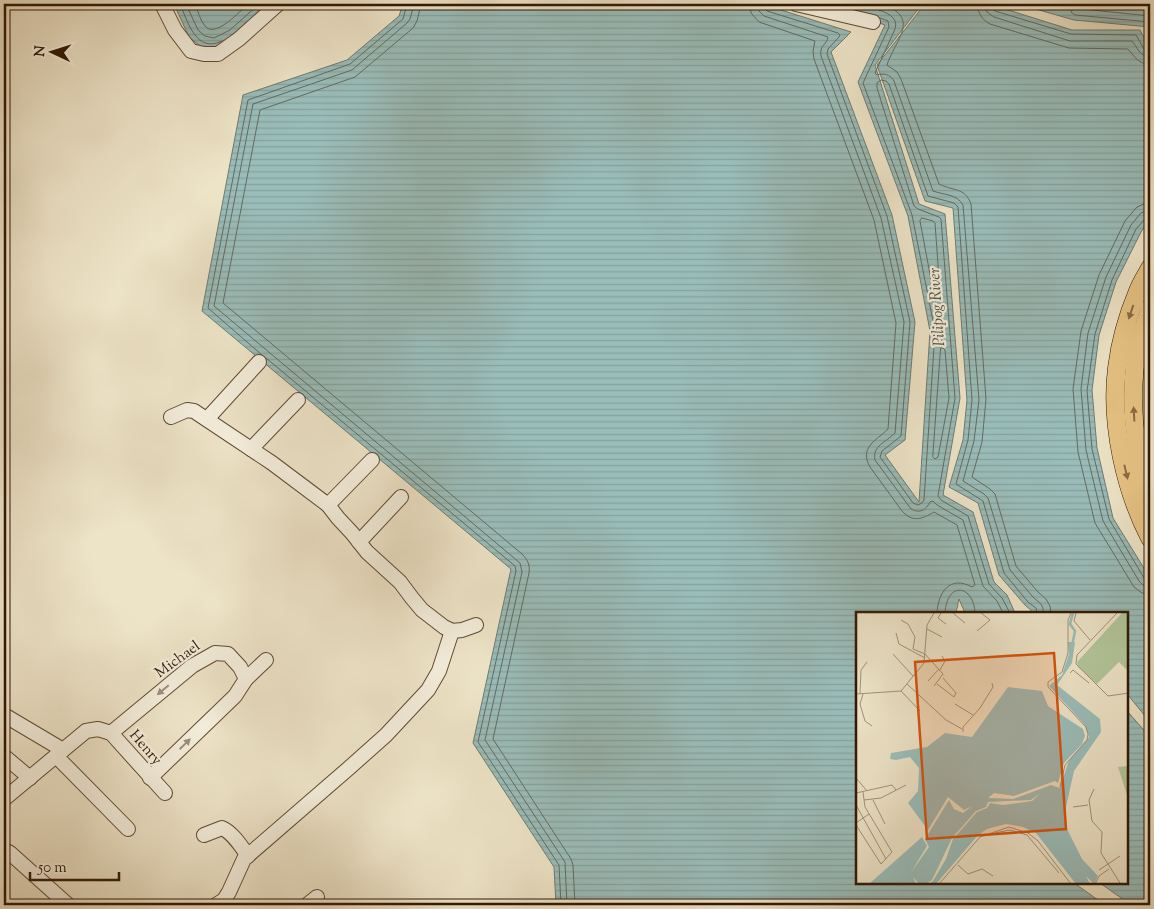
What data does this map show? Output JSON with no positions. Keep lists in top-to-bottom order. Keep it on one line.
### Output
{"streets":{"street":["Michael","Henry"]},"crossings":[["Michael","Henry"]],"one_way":["Michael"],"water":["Pilipog River"],"scale_bar":"50 m","north":"left"}
